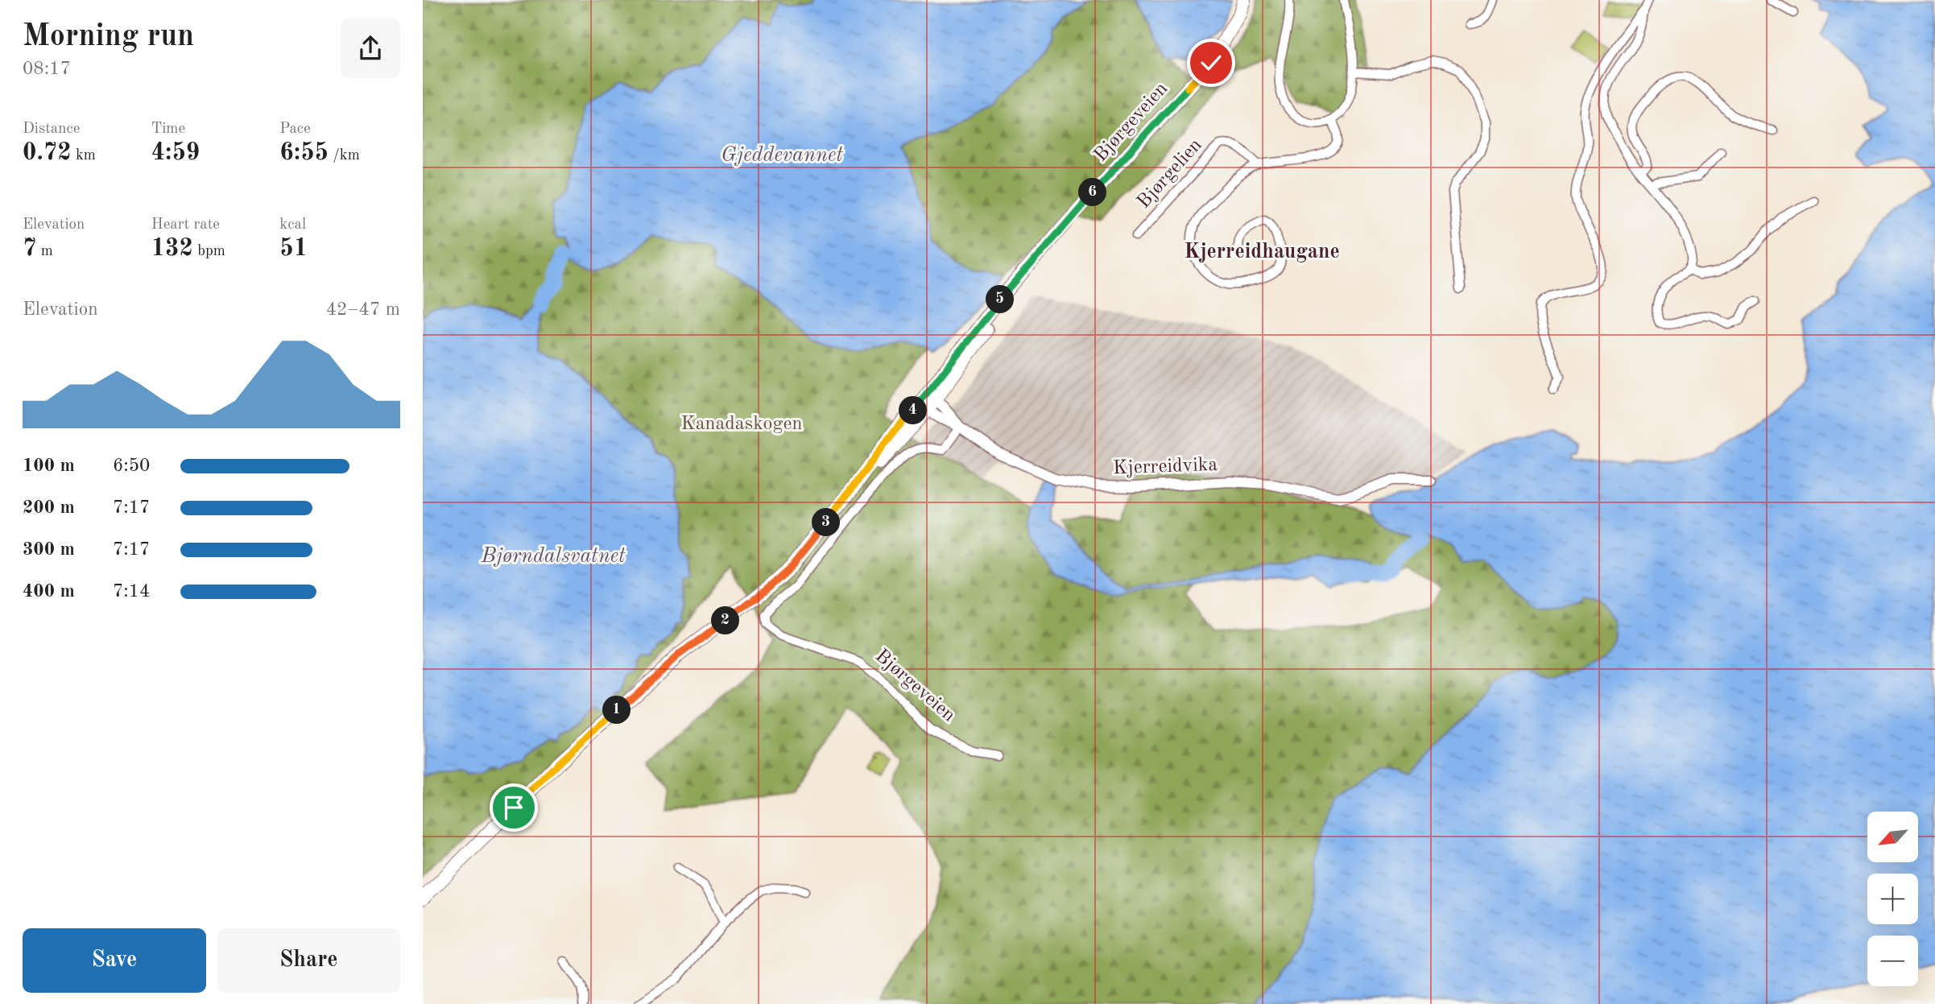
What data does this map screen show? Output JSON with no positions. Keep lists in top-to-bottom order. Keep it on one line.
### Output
{"streets":{"main road":["Bjørgeveien"],"street":["Bjørgelien","Kjerreidvika"]},"crossings":[["Bjørgeveien","Kjerreidvika"]],"districts":["Kjerreidhaugane"],"water":["Gjeddevannet","Bjørndalsvatnet"],"parks":["Kanadaskogen"],"north":"bottom left","page":{"heading":["Morning run","08:17"],"stats":[["Distance","0.72 km"],["Time","4:59"],["Pace","6:55 /km"],["Elevation","7 m"],["Heart rate","132 bpm"],["kcal","51"]],"pins":["6","5","4","3","2","1"],"chart":["Elevation","42–47 m"],"list":[{"name":"100 m","note":"6:50"},{"name":"200 m","note":"7:17"},{"name":"300 m","note":"7:17"},{"name":"400 m","note":"7:14"}],"map_buttons":["+","−"],"buttons":["Save","Share"]}}
